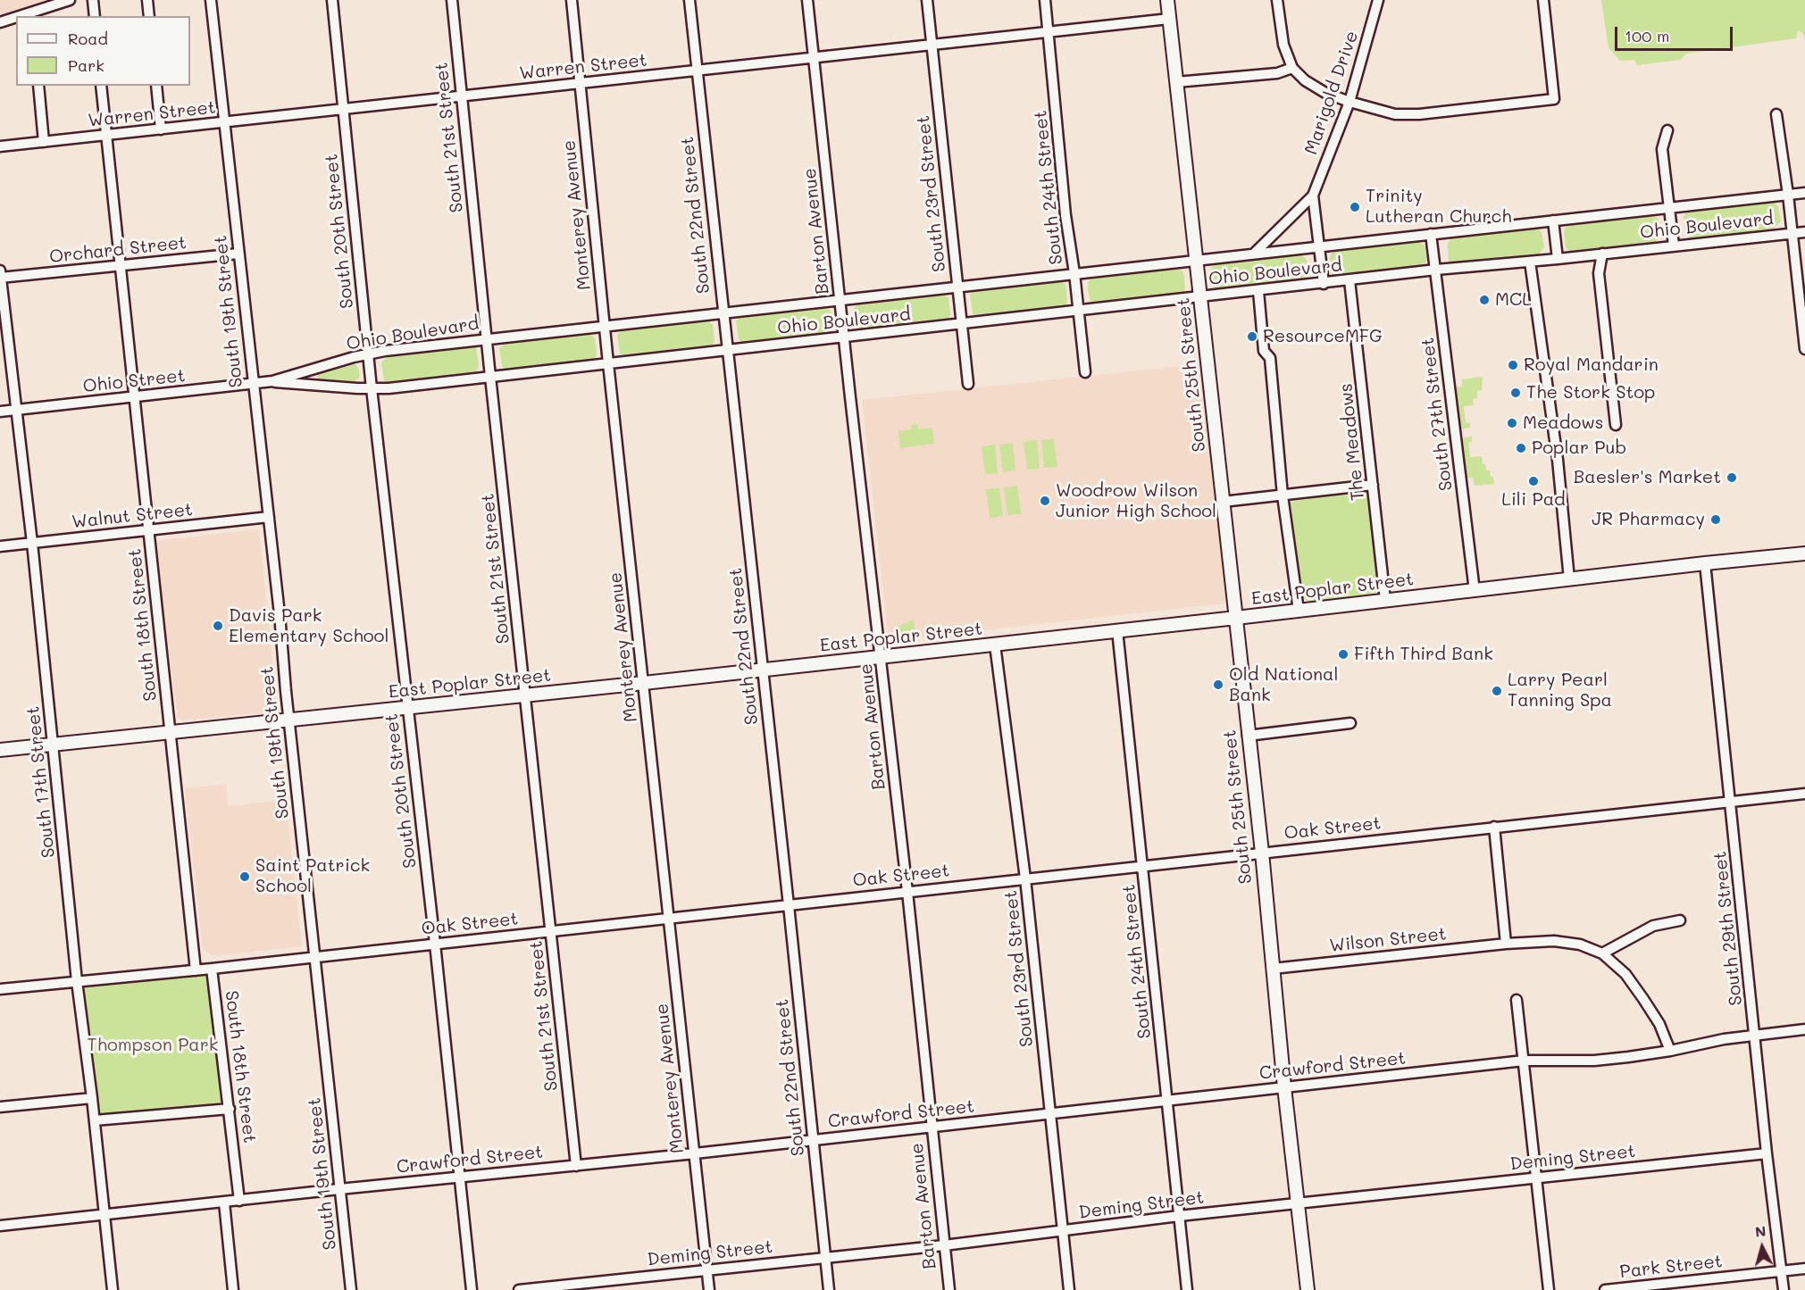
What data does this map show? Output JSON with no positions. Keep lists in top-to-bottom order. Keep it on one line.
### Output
{"streets":{"main road":["South 25th Street","East Poplar Street"],"street":["Warren Street","Marigold Drive","South 21st Street","South 24th Street","South 23rd Street","Monterey Avenue","South 22nd Street","Ohio Boulevard","South 20th Street","Barton Avenue","Orchard Street","South 19th Street","Ohio Street","South 27th Street","The Meadows","Walnut Street","South 18th Street","South 17th Street","Oak Street","South 29th Street","Wilson Street","Crawford Street","Deming Street","Park Street"]},"crossings":[["Warren Street","South 21st Street"],["Warren Street","South 24th Street"],["Warren Street","South 23rd Street"],["Warren Street","Monterey Avenue"],["Warren Street","South 22nd Street"],["Warren Street","South 20th Street"],["Warren Street","Barton Avenue"],["Warren Street","South 19th Street"],["Warren Street","South 25th Street"],["Warren Street","South 18th Street"],["Marigold Drive","Ohio Boulevard"],["South 21st Street","Ohio Boulevard"],["South 21st Street","East Poplar Street"],["South 21st Street","Oak Street"],["South 21st Street","Crawford Street"],["South 24th Street","Ohio Boulevard"],["South 24th Street","East Poplar Street"],["South 24th Street","Oak Street"],["South 24th Street","Crawford Street"],["South 24th Street","Deming Street"],["South 23rd Street","Ohio Boulevard"],["South 23rd Street","East Poplar Street"],["South 23rd Street","Oak Street"],["South 23rd Street","Crawford Street"],["South 23rd Street","Deming Street"],["Monterey Avenue","Ohio Boulevard"],["Monterey Avenue","East Poplar Street"],["Monterey Avenue","Oak Street"],["Monterey Avenue","Crawford Street"],["Monterey Avenue","Deming Street"],["South 22nd Street","Ohio Boulevard"],["South 22nd Street","East Poplar Street"],["South 22nd Street","Oak Street"],["South 22nd Street","Crawford Street"],["South 22nd Street","Deming Street"],["Ohio Boulevard","South 20th Street"],["Ohio Boulevard","Barton Avenue"],["Ohio Boulevard","South 25th Street"],["Ohio Boulevard","Ohio Street"],["Ohio Boulevard","South 27th Street"],["Ohio Boulevard","The Meadows"],["South 20th Street","East Poplar Street"],["South 20th Street","Oak Street"],["South 20th Street","Crawford Street"],["Barton Avenue","East Poplar Street"],["Barton Avenue","Oak Street"],["Barton Avenue","Crawford Street"],["Barton Avenue","Deming Street"],["Orchard Street","South 19th Street"],["Orchard Street","South 18th Street"],["Orchard Street","South 17th Street"],["South 19th Street","Ohio Street"],["South 19th Street","Walnut Street"],["South 19th Street","East Poplar Street"],["South 19th Street","Oak Street"],["South 19th Street","Crawford Street"],["South 25th Street","East Poplar Street"],["South 25th Street","Oak Street"],["South 25th Street","Wilson Street"],["South 25th Street","Crawford Street"],["South 25th Street","Deming Street"],["Ohio Street","South 18th Street"],["Ohio Street","South 17th Street"],["South 27th Street","East Poplar Street"],["The Meadows","East Poplar Street"],["Walnut Street","South 18th Street"],["Walnut Street","South 17th Street"],["East Poplar Street","South 18th Street"],["East Poplar Street","South 17th Street"],["East Poplar Street","South 29th Street"],["South 18th Street","Oak Street"],["South 18th Street","Crawford Street"],["South 17th Street","Oak Street"],["South 17th Street","Crawford Street"],["Oak Street","South 29th Street"],["South 29th Street","Crawford Street"],["South 29th Street","Deming Street"],["South 29th Street","Park Street"]],"parks":["Thompson Park"],"places":["Trinity Lutheran Church","MCL","ResourceMFG","Royal Mandarin","The Stork Stop","Meadows","Poplar Pub","Baesler's Market","Lili Pad","Woodrow Wilson Junior High School","JR Pharmacy","Davis Park Elementary School","Fifth Third Bank","Old National Bank","Larry Pearl Tanning Spa","Saint Patrick School"],"legend":["Road","Park"],"scale_bar":"100 m","north":"top"}
